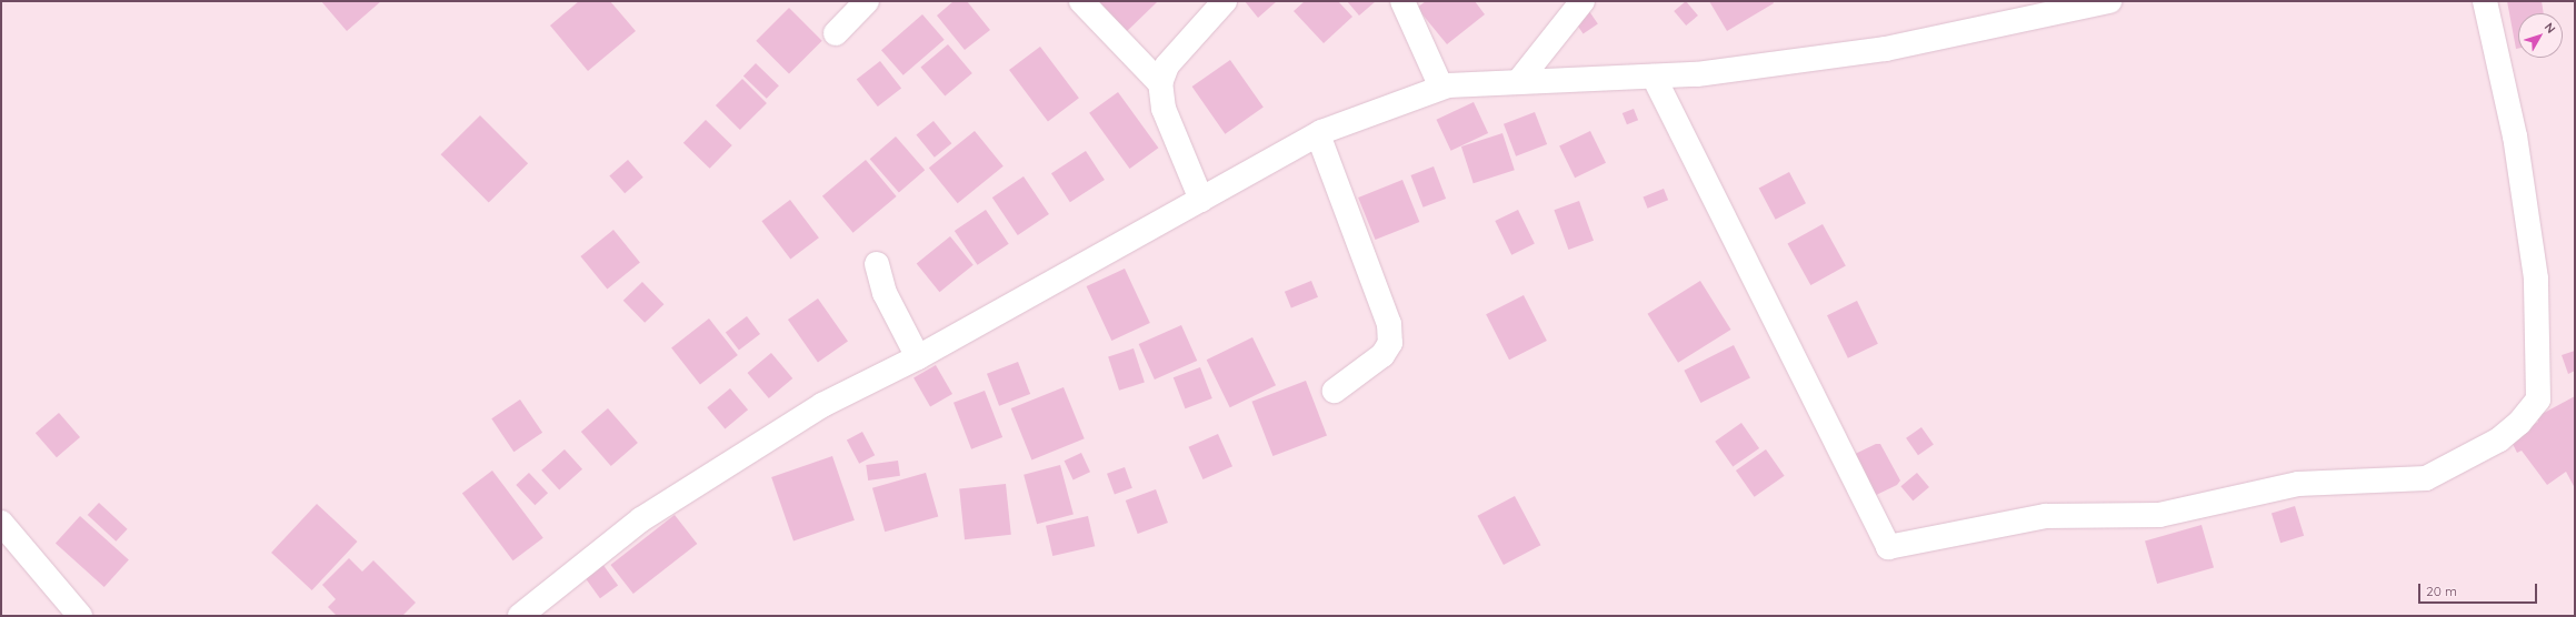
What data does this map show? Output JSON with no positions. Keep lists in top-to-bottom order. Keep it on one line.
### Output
{"scale_bar":"20 m","north":"top right"}
